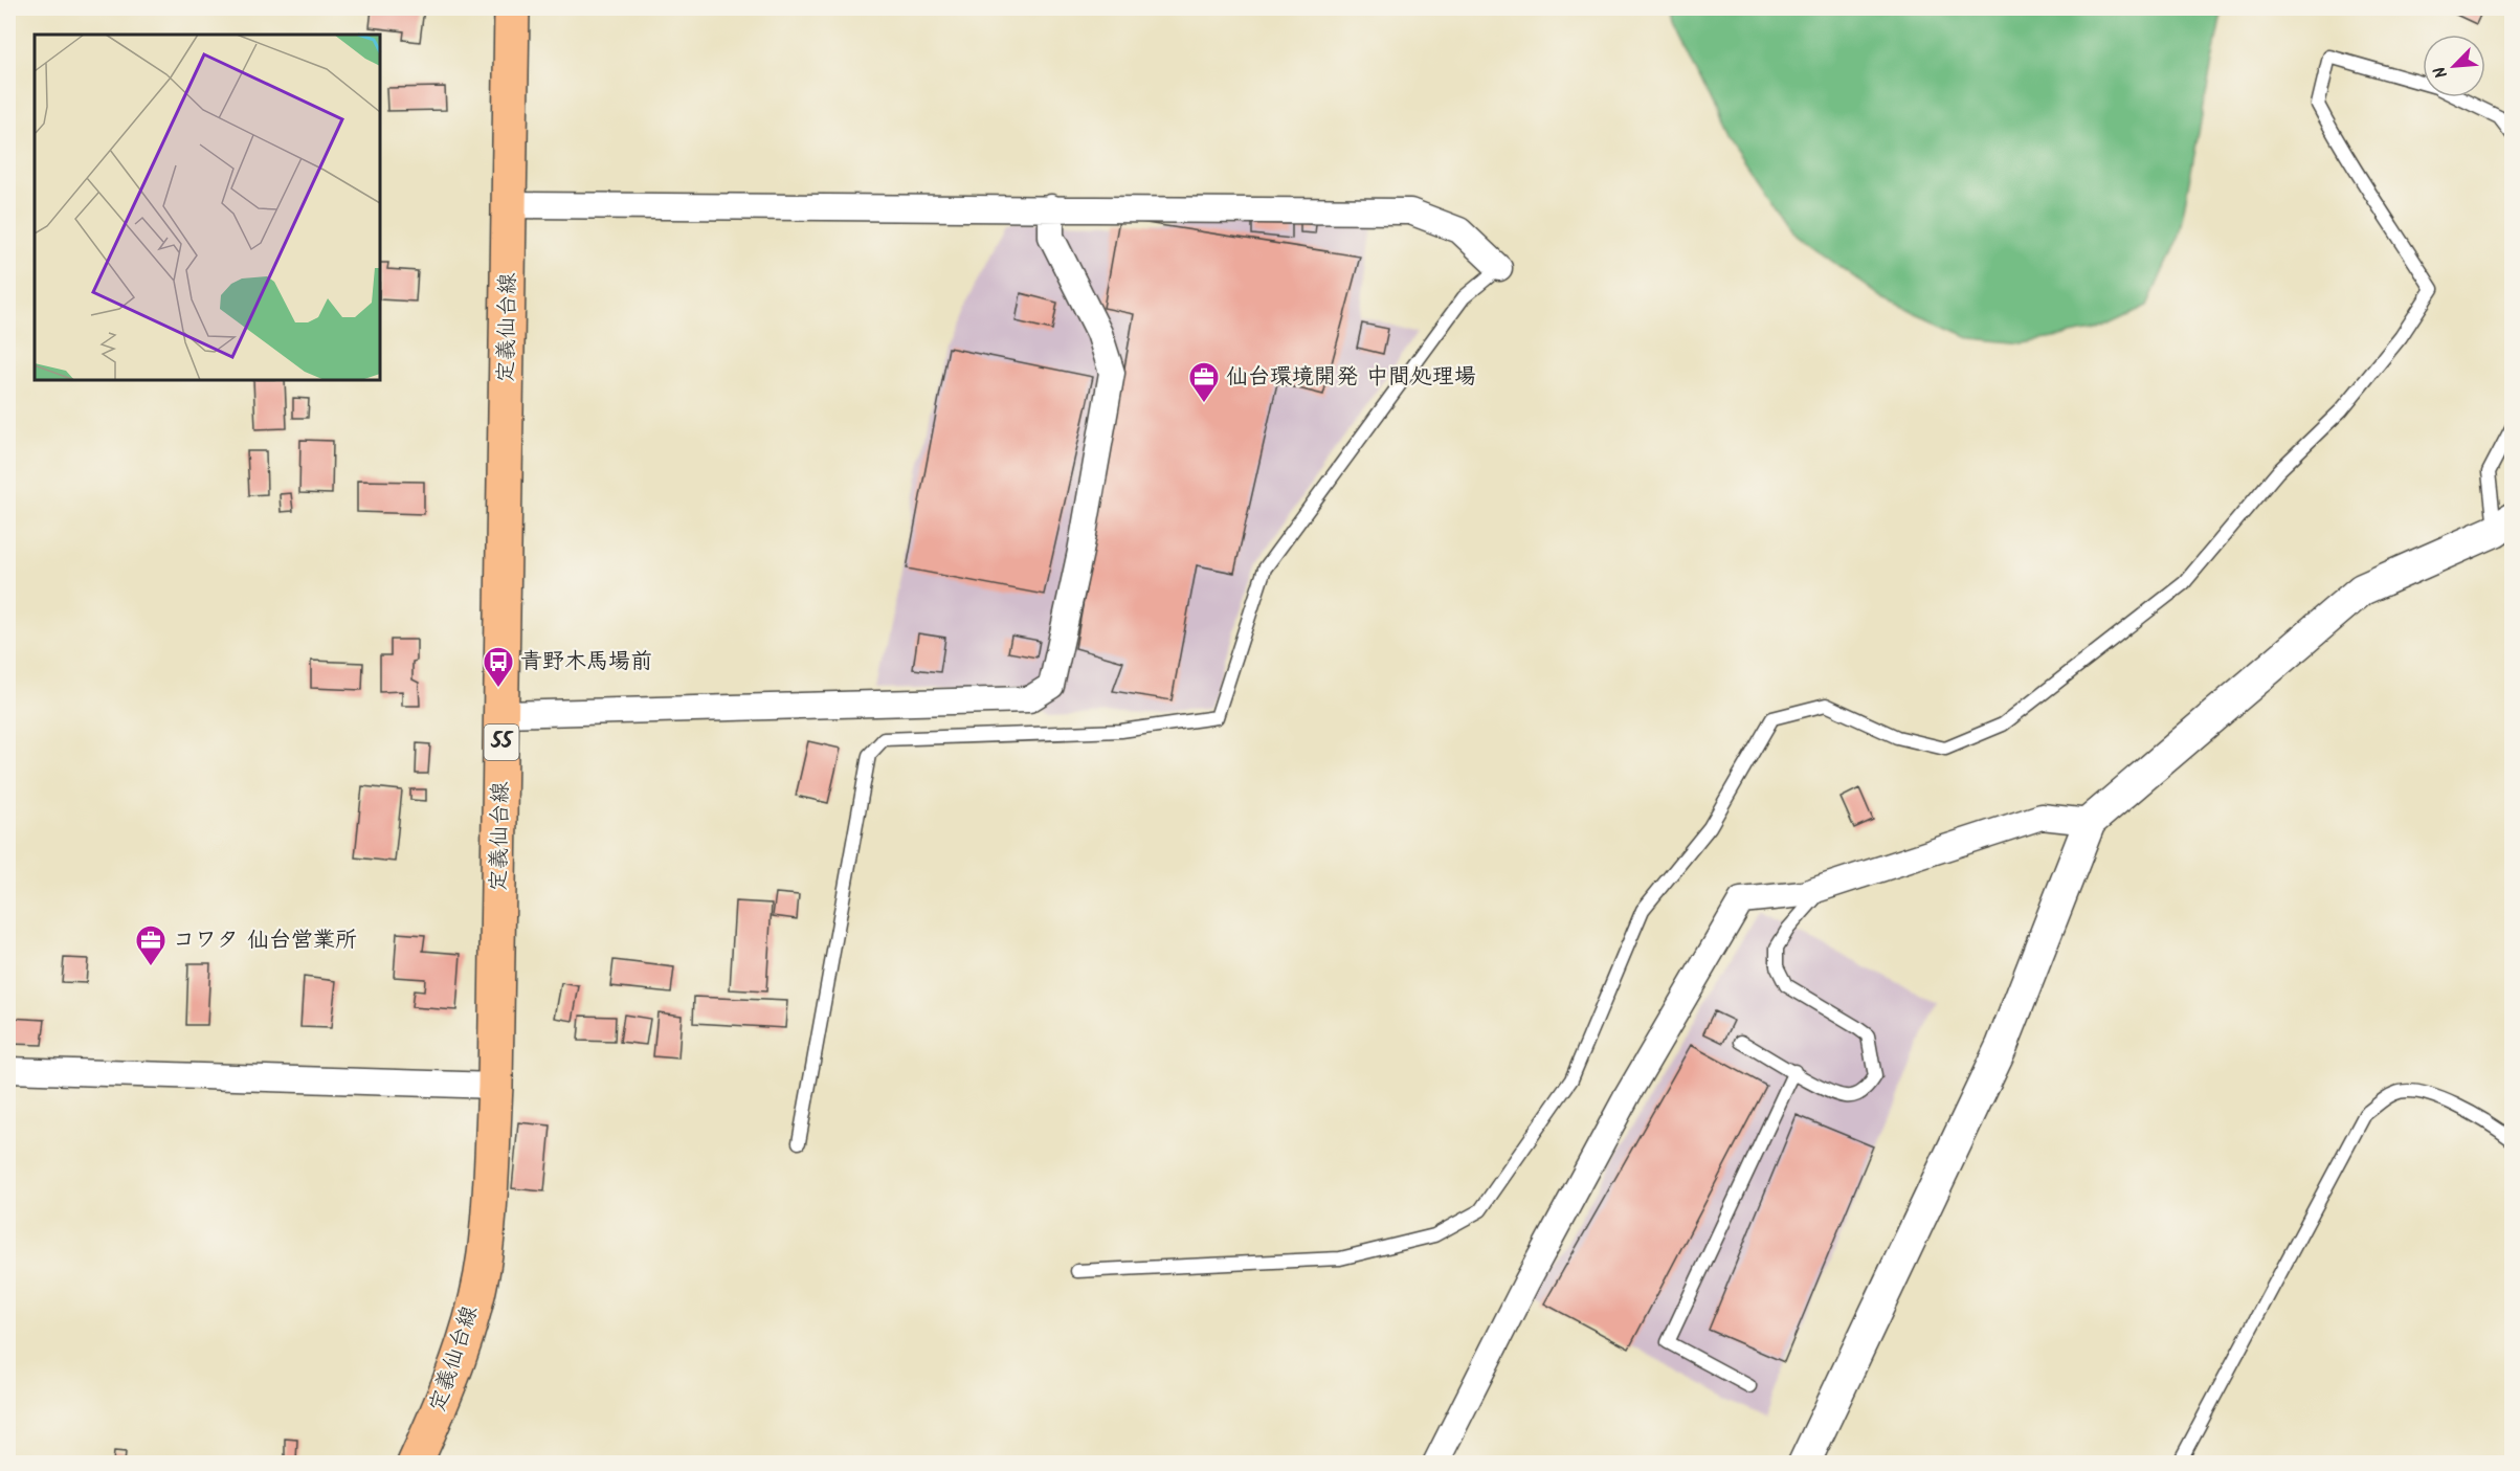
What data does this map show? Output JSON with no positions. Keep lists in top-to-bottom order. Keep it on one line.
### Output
{"streets":{"main road":["定義仙台線","55"]},"places":{"office":["仙台環境開発 中間処理場","コワタ 仙台営業所"],"bus stop":["青野木馬場前"]},"north":"bottom left"}
